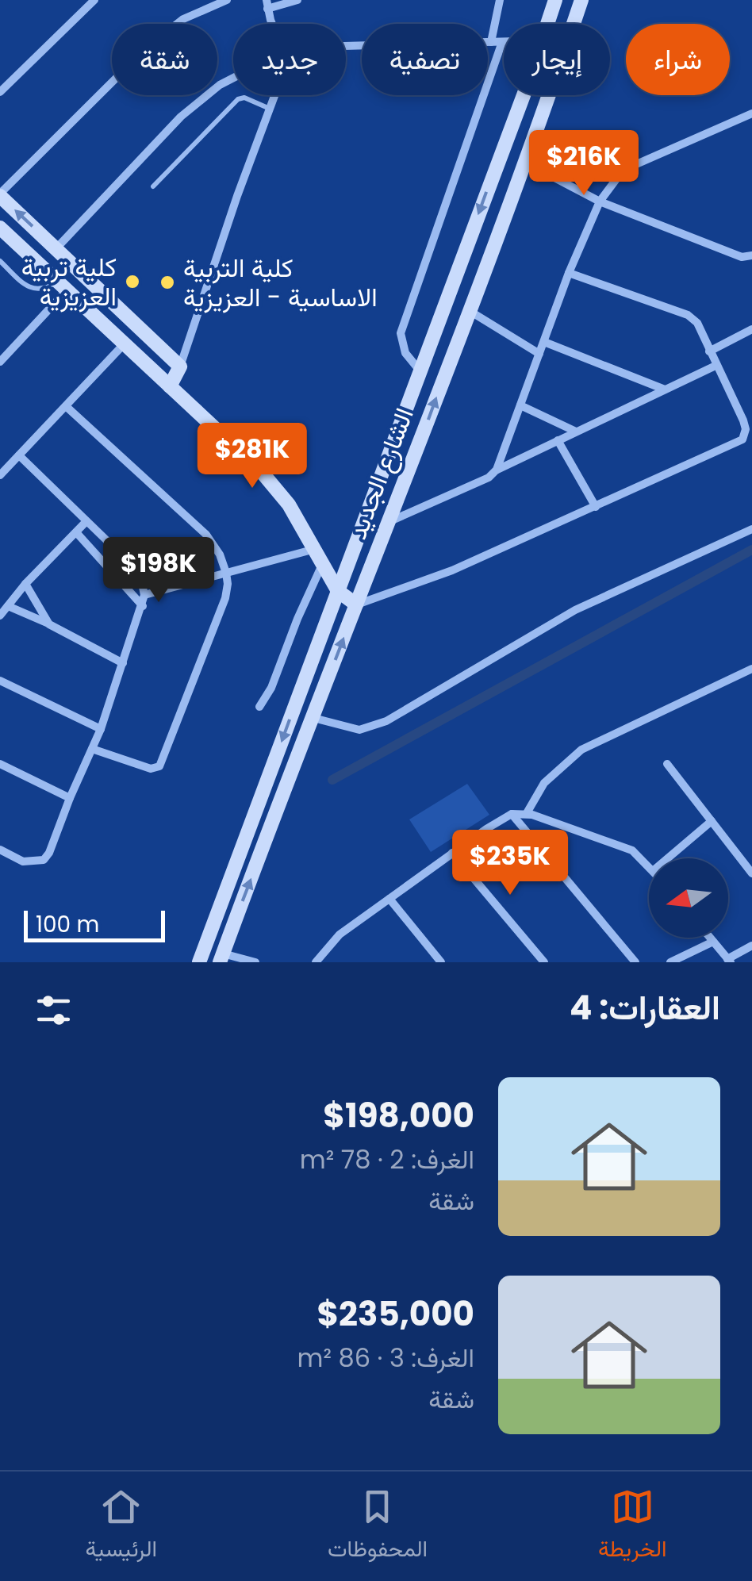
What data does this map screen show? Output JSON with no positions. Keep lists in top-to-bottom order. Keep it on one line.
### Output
{"streets":{"main road":["الشارع الجديد"]},"places":["كلية تربية العزيزية","كلية التربية الاساسية - العزيزية"],"scale_bar":"100 m","north":"left","page":{"chip":["شراء","إيجار","تصفية","جديد","شقة"],"price":["$216K","$281K","$198K","$235K"],"scale":"100 m","heading":"العقارات: 4","list":[{"name":"$198,000","note":"الغرف: 2 · 78 m² · شقة"},{"name":"$235,000","note":"الغرف: 3 · 86 m² · شقة"}],"tabs":["الخريطة","المحفوظات","الرئيسية"]}}
